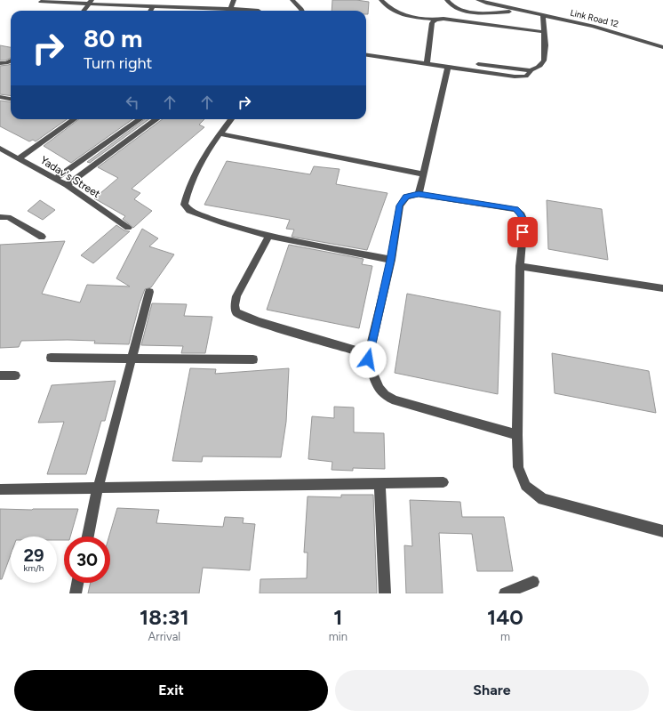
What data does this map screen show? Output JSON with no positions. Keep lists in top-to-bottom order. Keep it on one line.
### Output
{"streets":{"street":["Link Road 12","Yadav's Street"]},"page":{"turn":["80 m","Turn right"],"speed":"29 km/h","limit":"30","eta":["18:31","Arrival","1","min","140","m"],"buttons":["Exit","Share"]}}
